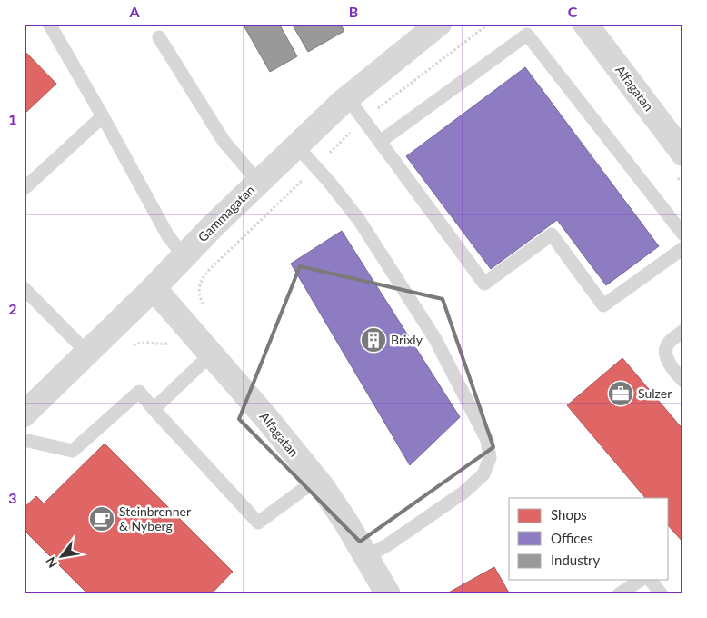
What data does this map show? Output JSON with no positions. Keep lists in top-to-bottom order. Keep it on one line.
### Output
{"streets":{"street":["Alfagatan","Gammagatan"]},"crossings":[["Alfagatan","Gammagatan"]],"places":{"building":["Brixly"],"office":["Sulzer"],"cafe":["Steinbrenner & Nyberg"]},"legend":["Shops","Offices","Industry"],"north":"bottom left","grid":{"columns":["A","B","C"],"rows":["1","2","3"]}}
